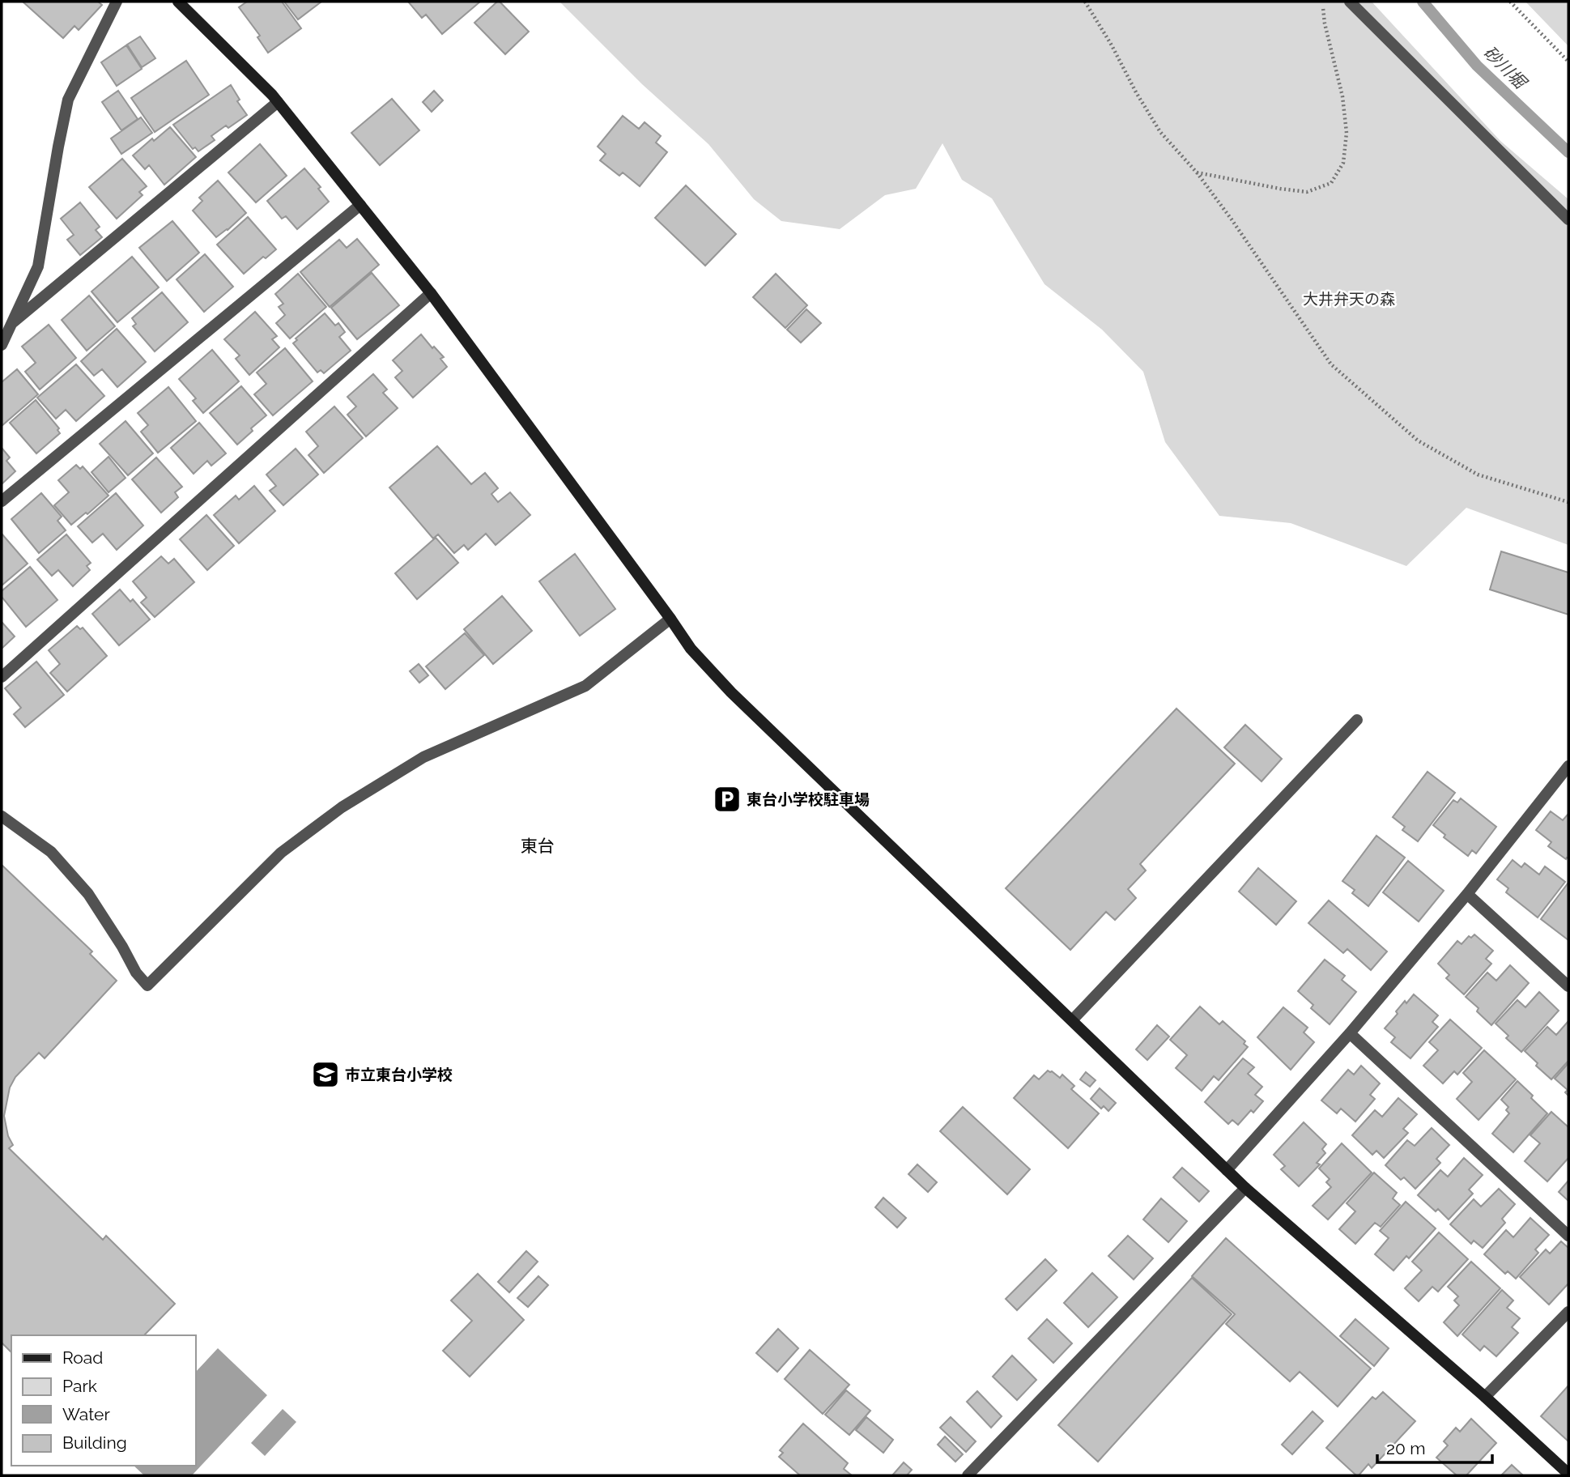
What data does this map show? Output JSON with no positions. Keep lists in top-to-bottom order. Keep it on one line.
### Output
{"districts":["東台"],"water":["砂川堀"],"parks":["大井弁天の森"],"places":{"parking":["東台小学校駐車場"],"school or university":["市立東台小学校"]},"legend":["Road","Park","Water","Building"],"scale_bar":"20 m"}
